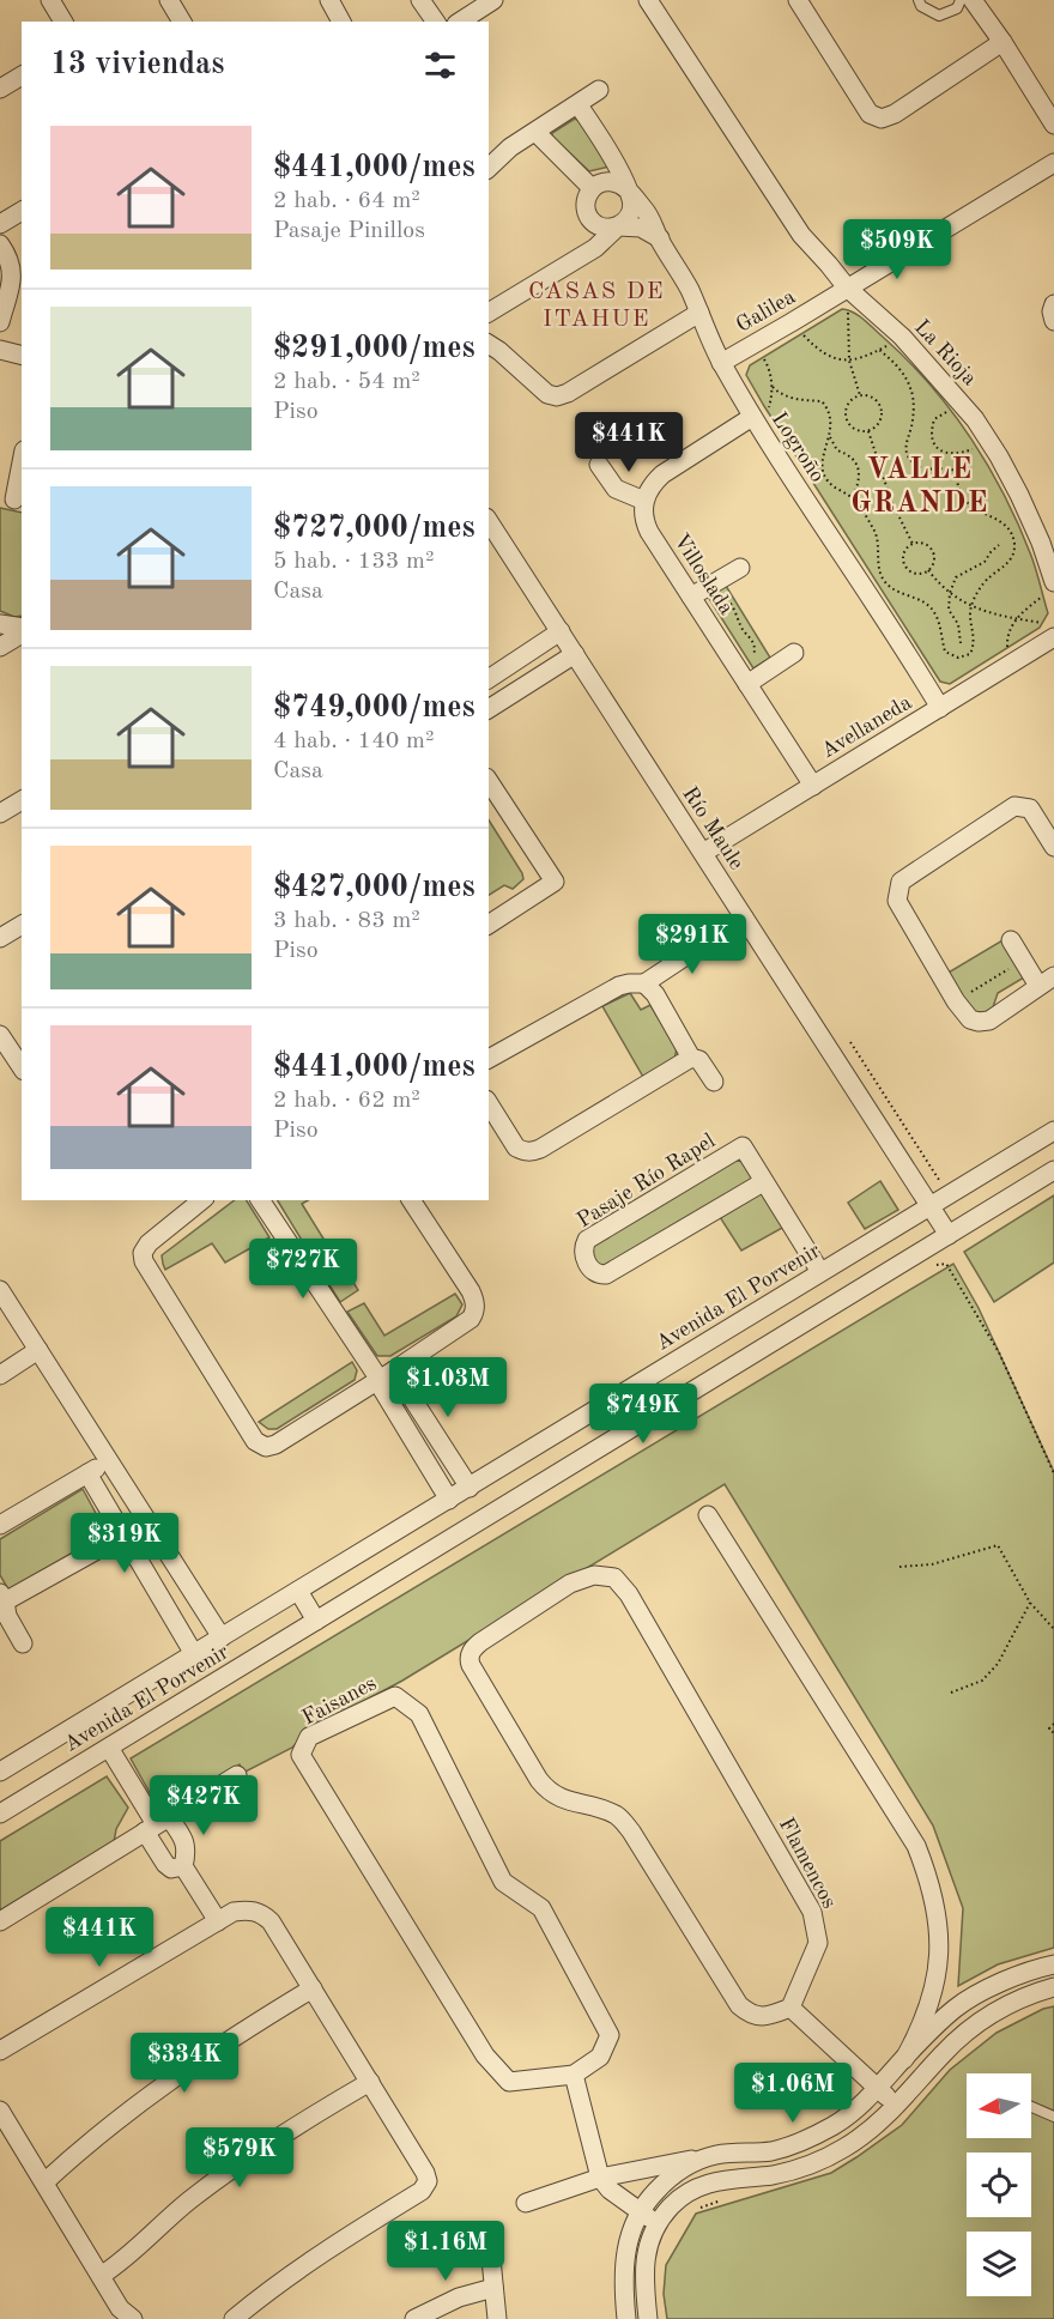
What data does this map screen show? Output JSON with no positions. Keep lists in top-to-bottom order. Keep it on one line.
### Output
{"streets":{"street":["Galilea","La Rioja","Logroño","Villoslada","Avellaneda","Río Maule","Pasaje Río Rapel","Avenida El Porvenir","Faisanes","Flamencos"]},"crossings":[["Galilea","La Rioja"],["Galilea","Logroño"],["Logroño","Avellaneda"],["Villoslada","Avellaneda"],["Avellaneda","Río Maule"],["Río Maule","Avenida El Porvenir"]],"districts":["CASAS DE ITAHUE","VALLE GRANDE"],"north":"left","page":{"heading":"13 viviendas","list":[{"name":"$441,000/mes","note":"2 hab. · 64 m² · Pasaje Pinillos"},{"name":"$291,000/mes","note":"2 hab. · 54 m² · Piso"},{"name":"$727,000/mes","note":"5 hab. · 133 m² · Casa"},{"name":"$749,000/mes","note":"4 hab. · 140 m² · Casa"},{"name":"$427,000/mes","note":"3 hab. · 83 m² · Piso"},{"name":"$441,000/mes","note":"2 hab. · 62 m² · Piso"}],"price":["$509K","$441K","$291K","$727K","$1.03M","$749K","$319K","$427K","$441K","$334K","$1.06M","$579K","$1.16M"]}}
